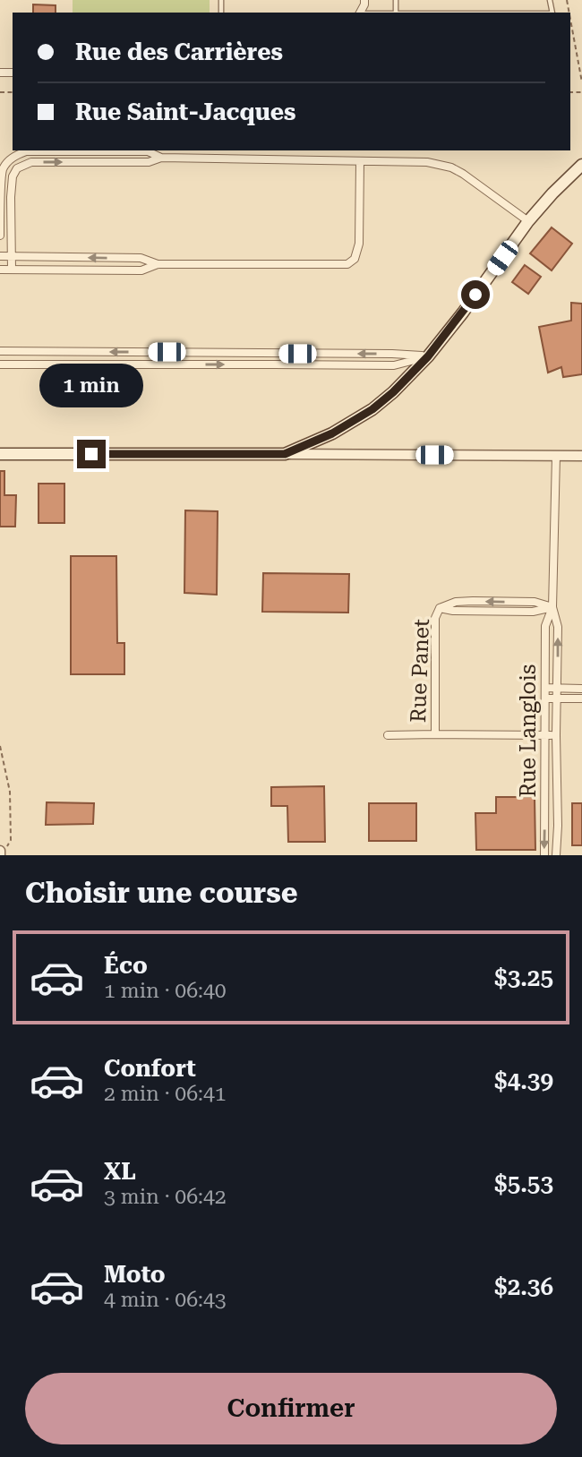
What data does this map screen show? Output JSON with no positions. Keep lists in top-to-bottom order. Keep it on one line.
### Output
{"streets":{"street":["Rue Panet","Rue Langlois"]},"crossings":[["Rue Panet","Rue Langlois"]],"page":{"banner":["Rue des Carrières","Rue Saint-Jacques"],"bubble":"1 min","heading":"Choisir une course","list":[{"name":"Éco","note":"1 min · 06:40","value":"$3.25"},{"name":"Confort","note":"2 min · 06:41","value":"$4.39"},{"name":"XL","note":"3 min · 06:42","value":"$5.53"},{"name":"Moto","note":"4 min · 06:43","value":"$2.36"}],"buttons":"Confirmer"}}
